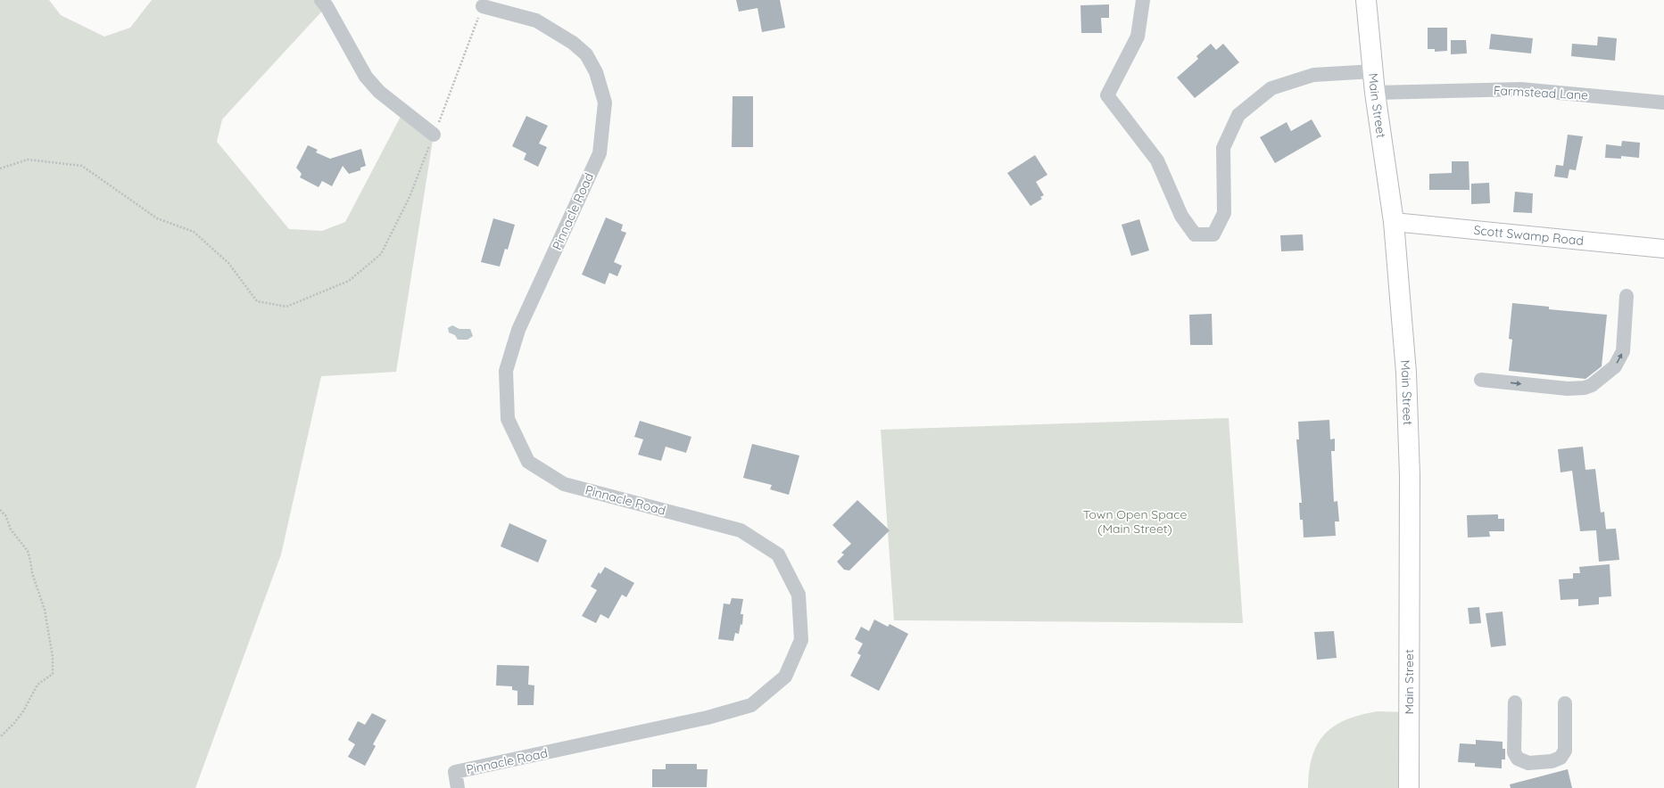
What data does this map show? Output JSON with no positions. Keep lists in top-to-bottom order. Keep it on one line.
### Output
{"streets":{"highway":["Main Street"],"main road":["Scott Swamp Road"],"street":["Farmstead Lane","Pinnacle Road"]},"crossings":[["Farmstead Lane","Main Street"],["Main Street","Scott Swamp Road"]],"parks":["Town Open Space (Main Street)"]}
